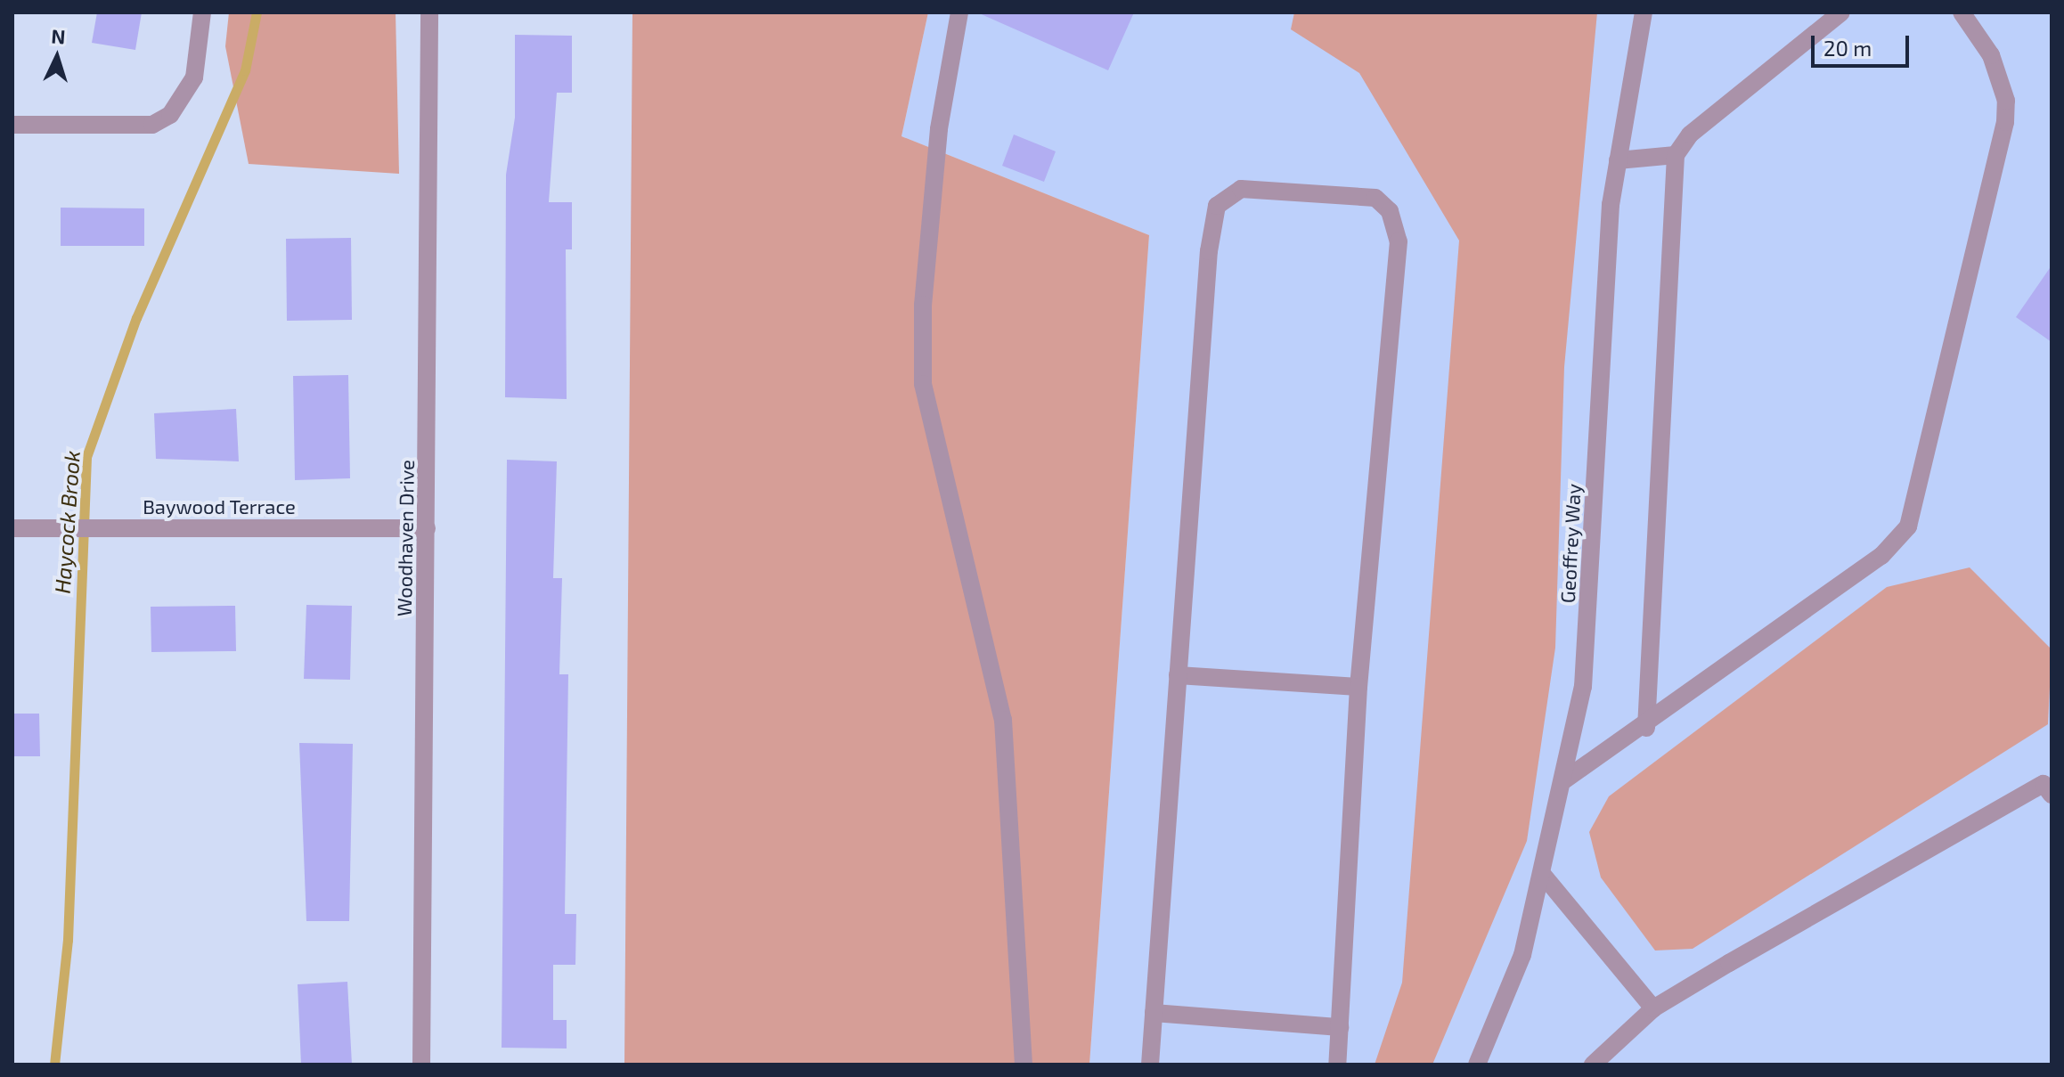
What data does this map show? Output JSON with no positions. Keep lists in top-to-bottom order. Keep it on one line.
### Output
{"streets":{"street":["Baywood Terrace","Woodhaven Drive","Geoffrey Way"]},"crossings":[["Baywood Terrace","Woodhaven Drive"]],"water":["Haycock Brook"],"scale_bar":"20 m","north":"top"}
